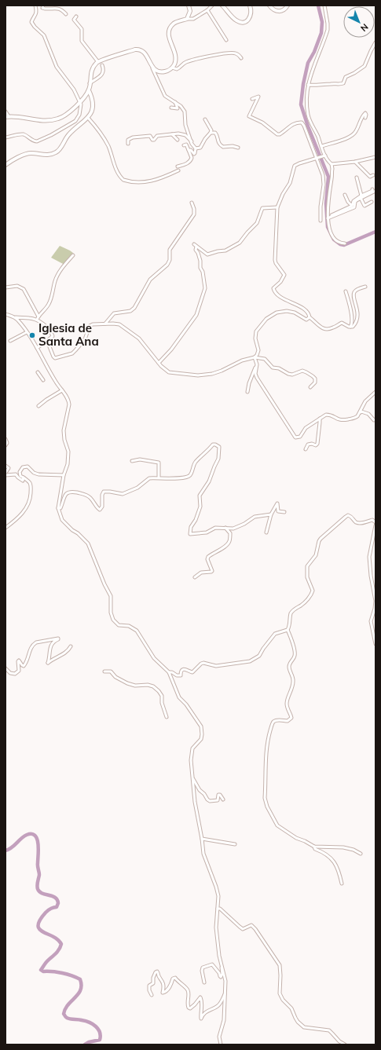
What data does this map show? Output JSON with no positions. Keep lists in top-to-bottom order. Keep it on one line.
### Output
{"places":["Iglesia de Santa Ana"],"north":"bottom right"}
